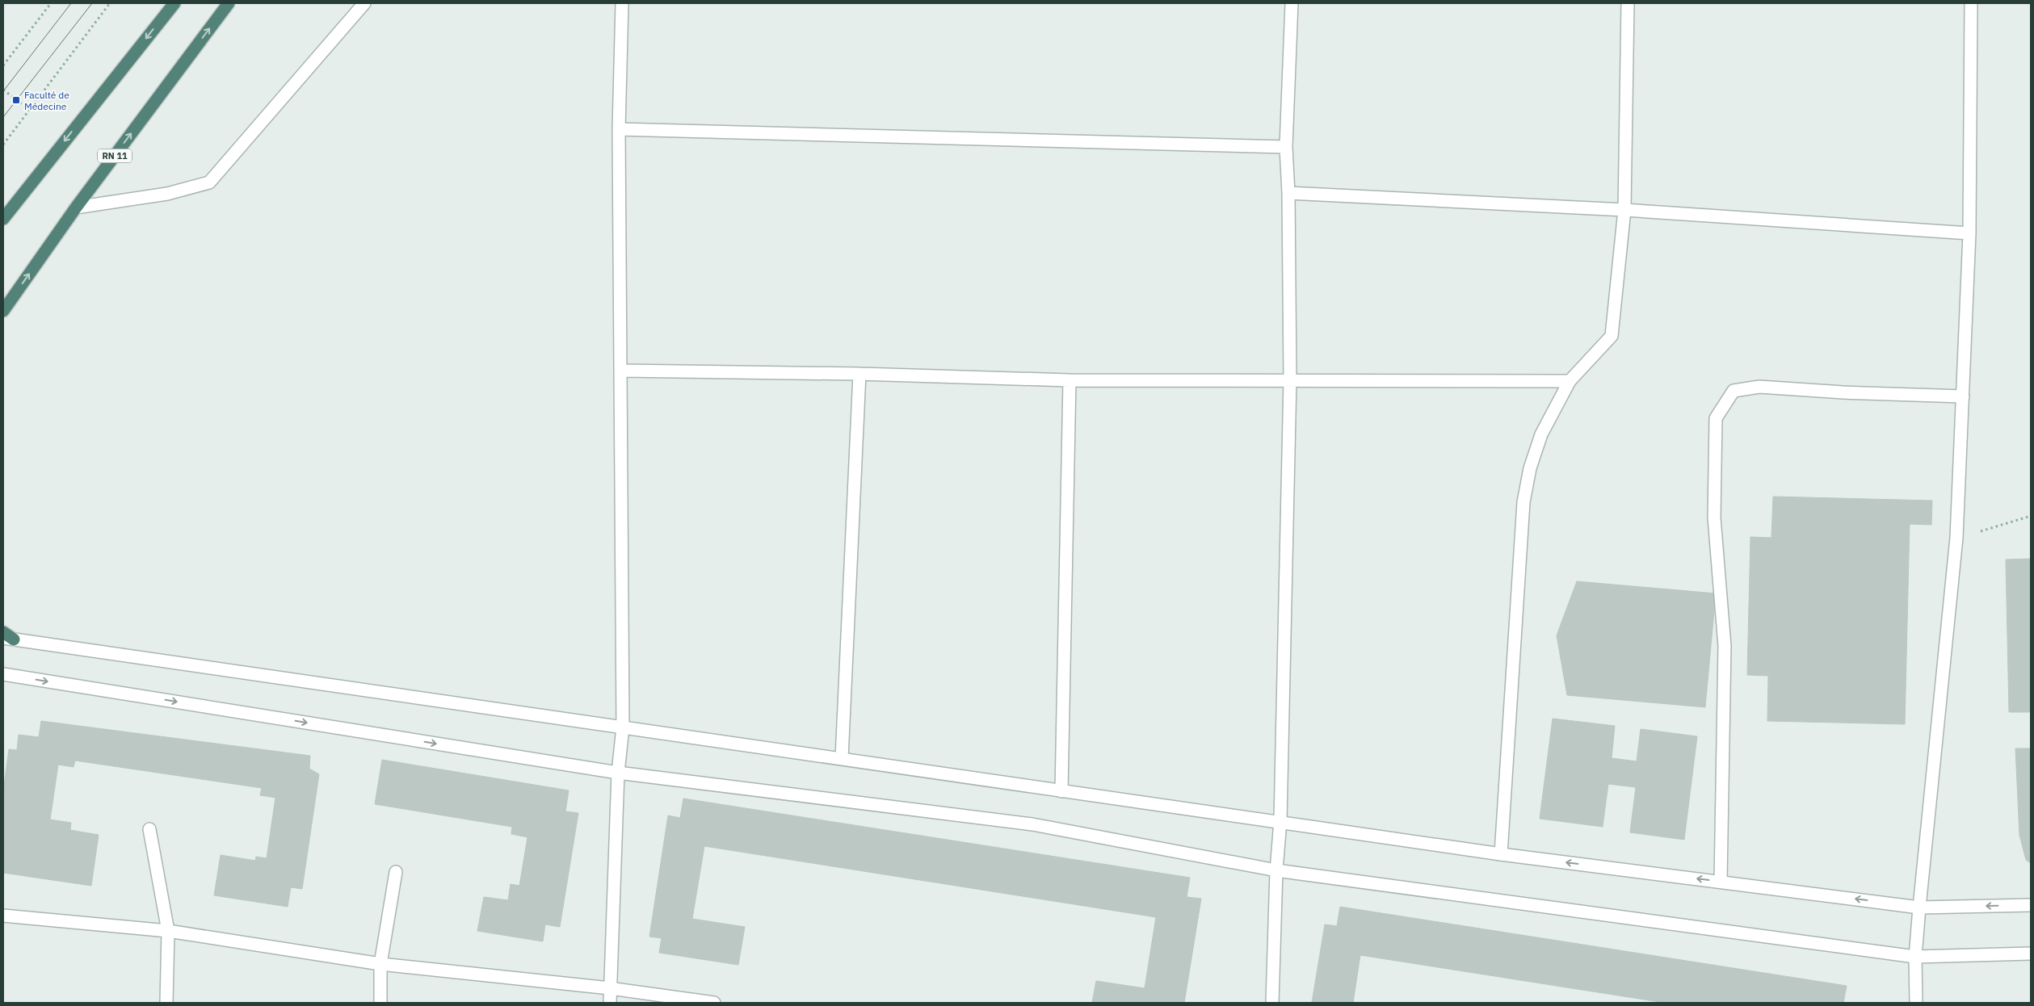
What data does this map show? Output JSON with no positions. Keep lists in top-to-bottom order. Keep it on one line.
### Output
{"streets":{"highway":["RN 11"]},"places":{"transit":["Faculté de Médecine"]}}
